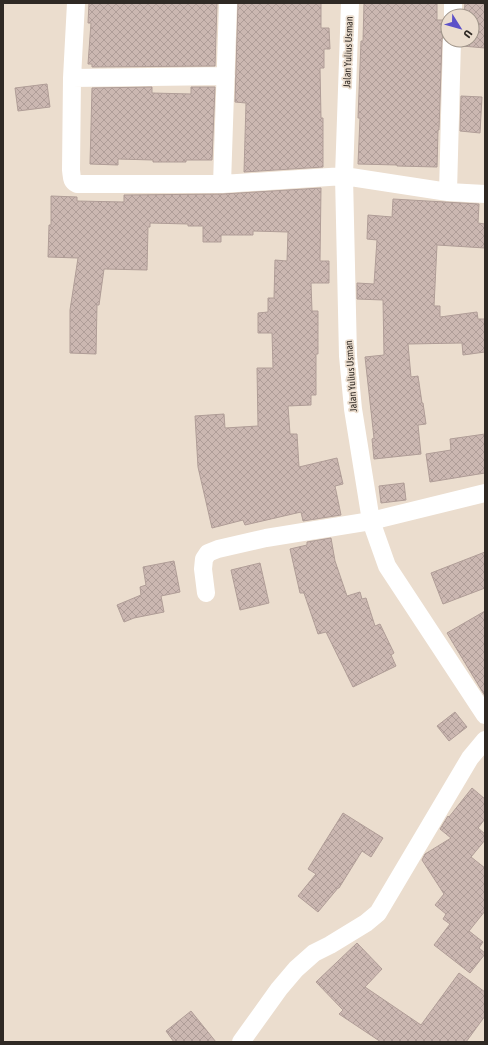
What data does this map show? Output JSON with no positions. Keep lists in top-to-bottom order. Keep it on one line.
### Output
{"streets":{"street":["Jalan Yulius Usman"]},"north":"bottom right"}
